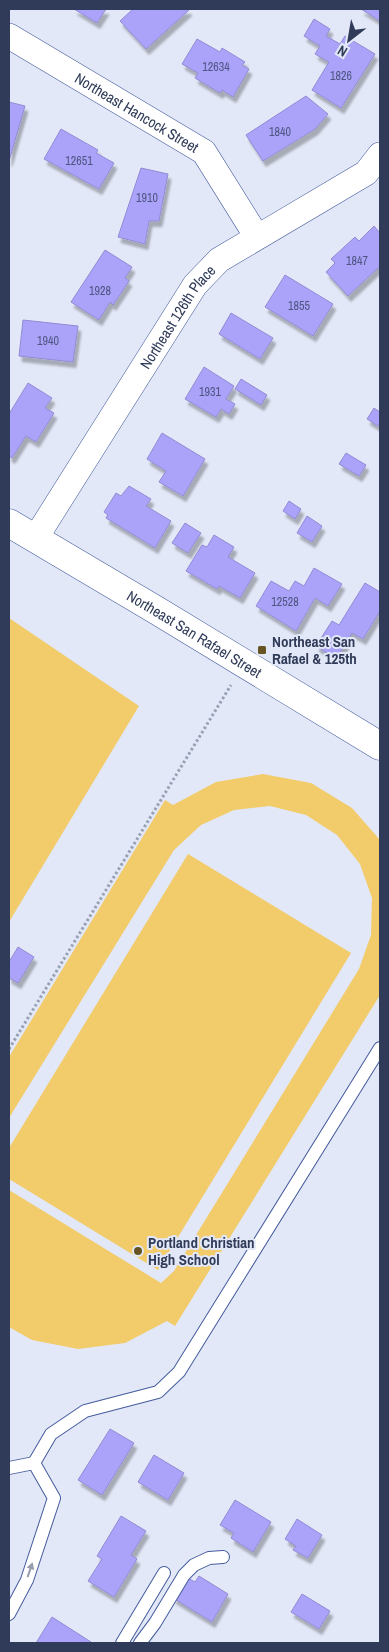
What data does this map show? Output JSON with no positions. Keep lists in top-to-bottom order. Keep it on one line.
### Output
{"streets":{"street":["Northeast Hancock Street","Northeast 126th Place","Northeast San Rafael Street"]},"crossings":[["Northeast Hancock Street","Northeast 126th Place"],["Northeast 126th Place","Northeast San Rafael Street"]],"places":{"transit":["Northeast San Rafael & 125th"],"other":["Portland Christian High School"]},"house_numbers":["12634","1826","1840","12651","1910","1847","1928","1855","1940","1931","12528"],"north":"bottom left"}
